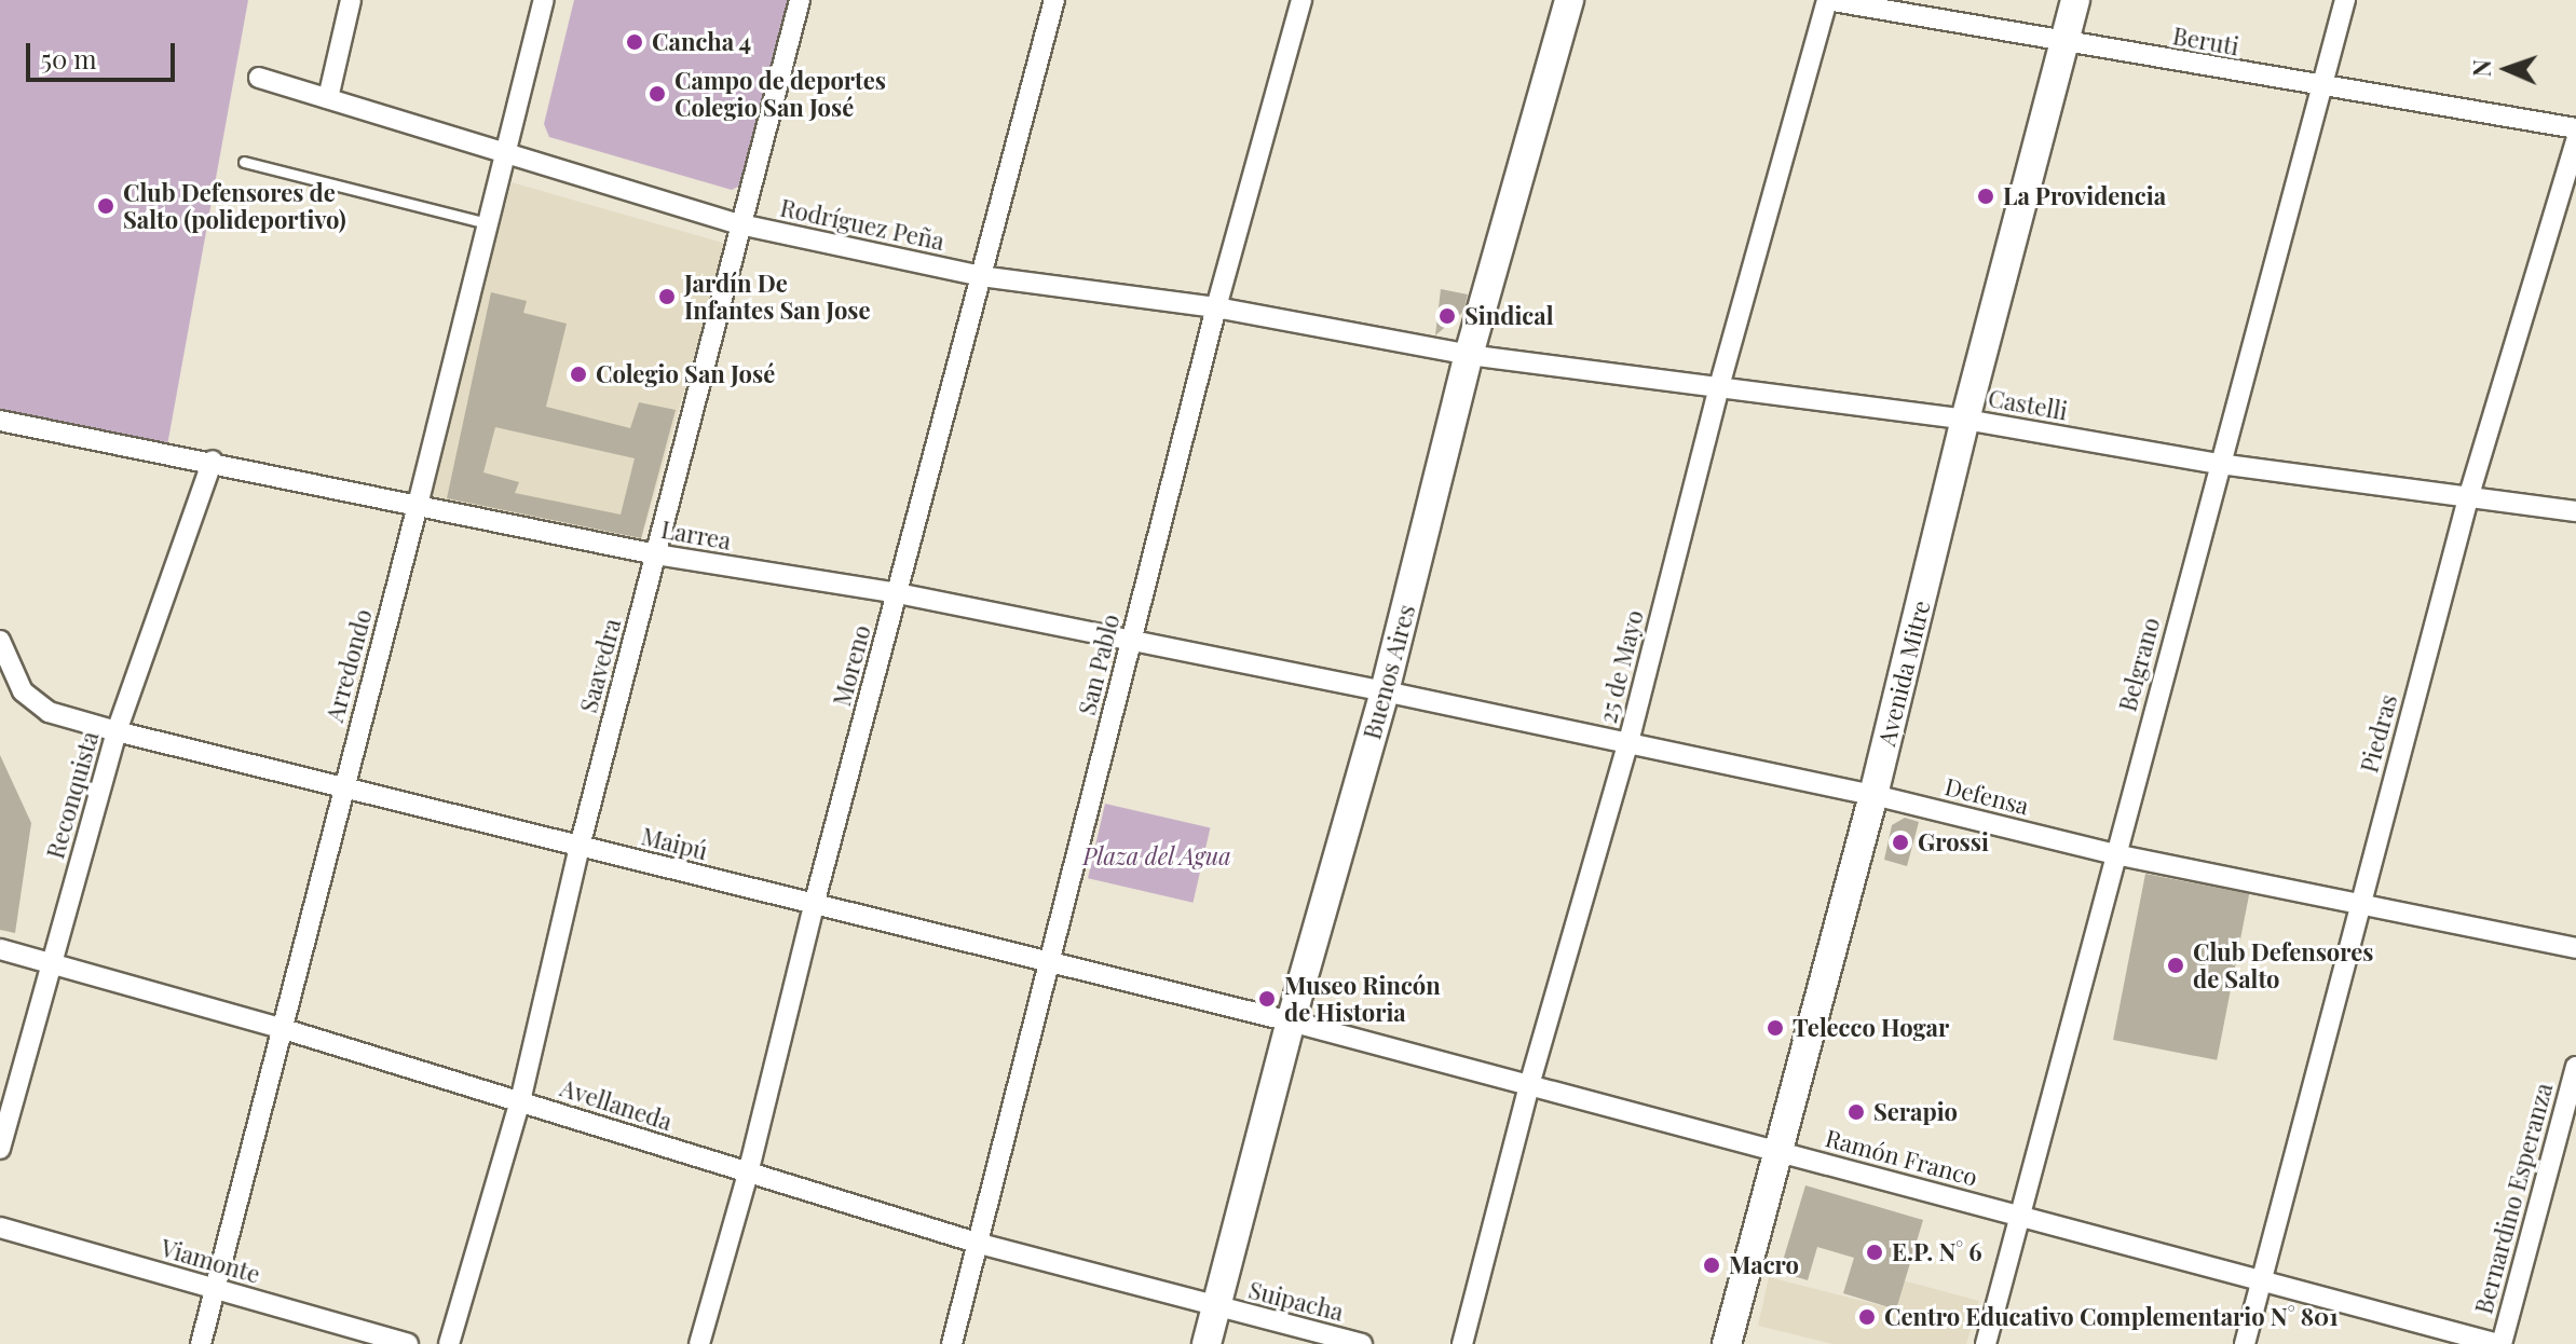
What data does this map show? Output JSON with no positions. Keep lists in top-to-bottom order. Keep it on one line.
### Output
{"streets":{"street":["Beruti","Rodríguez Peña","Castelli","Larrea","San Pablo","Belgrano","Arredondo","Saavedra","Moreno","25 de Mayo","Buenos Aires","Avenida Mitre","Piedras","Reconquista","Defensa","Maipú","Avellaneda","Ramón Franco","Bernardino Esperanza","Viamonte","Suipacha"]},"crossings":[["Beruti","Belgrano"],["Beruti","25 de Mayo"],["Beruti","Avenida Mitre"],["Rodríguez Peña","Castelli"],["Rodríguez Peña","San Pablo"],["Rodríguez Peña","Arredondo"],["Rodríguez Peña","Saavedra"],["Rodríguez Peña","Moreno"],["Rodríguez Peña","Buenos Aires"],["Castelli","Belgrano"],["Castelli","25 de Mayo"],["Castelli","Buenos Aires"],["Castelli","Avenida Mitre"],["Castelli","Piedras"],["Larrea","San Pablo"],["Larrea","Arredondo"],["Larrea","Saavedra"],["Larrea","Moreno"],["Larrea","Buenos Aires"],["Larrea","Reconquista"],["Larrea","Defensa"],["San Pablo","Maipú"],["San Pablo","Avellaneda"],["Belgrano","Defensa"],["Belgrano","Ramón Franco"],["Arredondo","Maipú"],["Arredondo","Avellaneda"],["Arredondo","Viamonte"],["Saavedra","Maipú"],["Saavedra","Avellaneda"],["Moreno","Maipú"],["Moreno","Avellaneda"],["25 de Mayo","Defensa"],["25 de Mayo","Ramón Franco"],["Buenos Aires","Defensa"],["Buenos Aires","Maipú"],["Buenos Aires","Avellaneda"],["Buenos Aires","Ramón Franco"],["Buenos Aires","Suipacha"],["Avenida Mitre","Defensa"],["Avenida Mitre","Ramón Franco"],["Piedras","Defensa"],["Piedras","Ramón Franco"],["Reconquista","Maipú"],["Reconquista","Avellaneda"],["Maipú","Ramón Franco"],["Avellaneda","Suipacha"],["Ramón Franco","Bernardino Esperanza"]],"parks":["Plaza del Agua"],"places":["Cancha 4","Campo de deportes Colegio San José","La Providencia","Club Defensores de Salto (polideportivo)","Jardín De Infantes San Jose","Sindical","Colegio San José","Grossi","Club Defensores de Salto","Museo Rincón de Historia","Telecco Hogar","Serapio","E.P. N° 6","Macro","Centro Educativo Complementario N° 801"],"scale_bar":"50 m","north":"left"}
